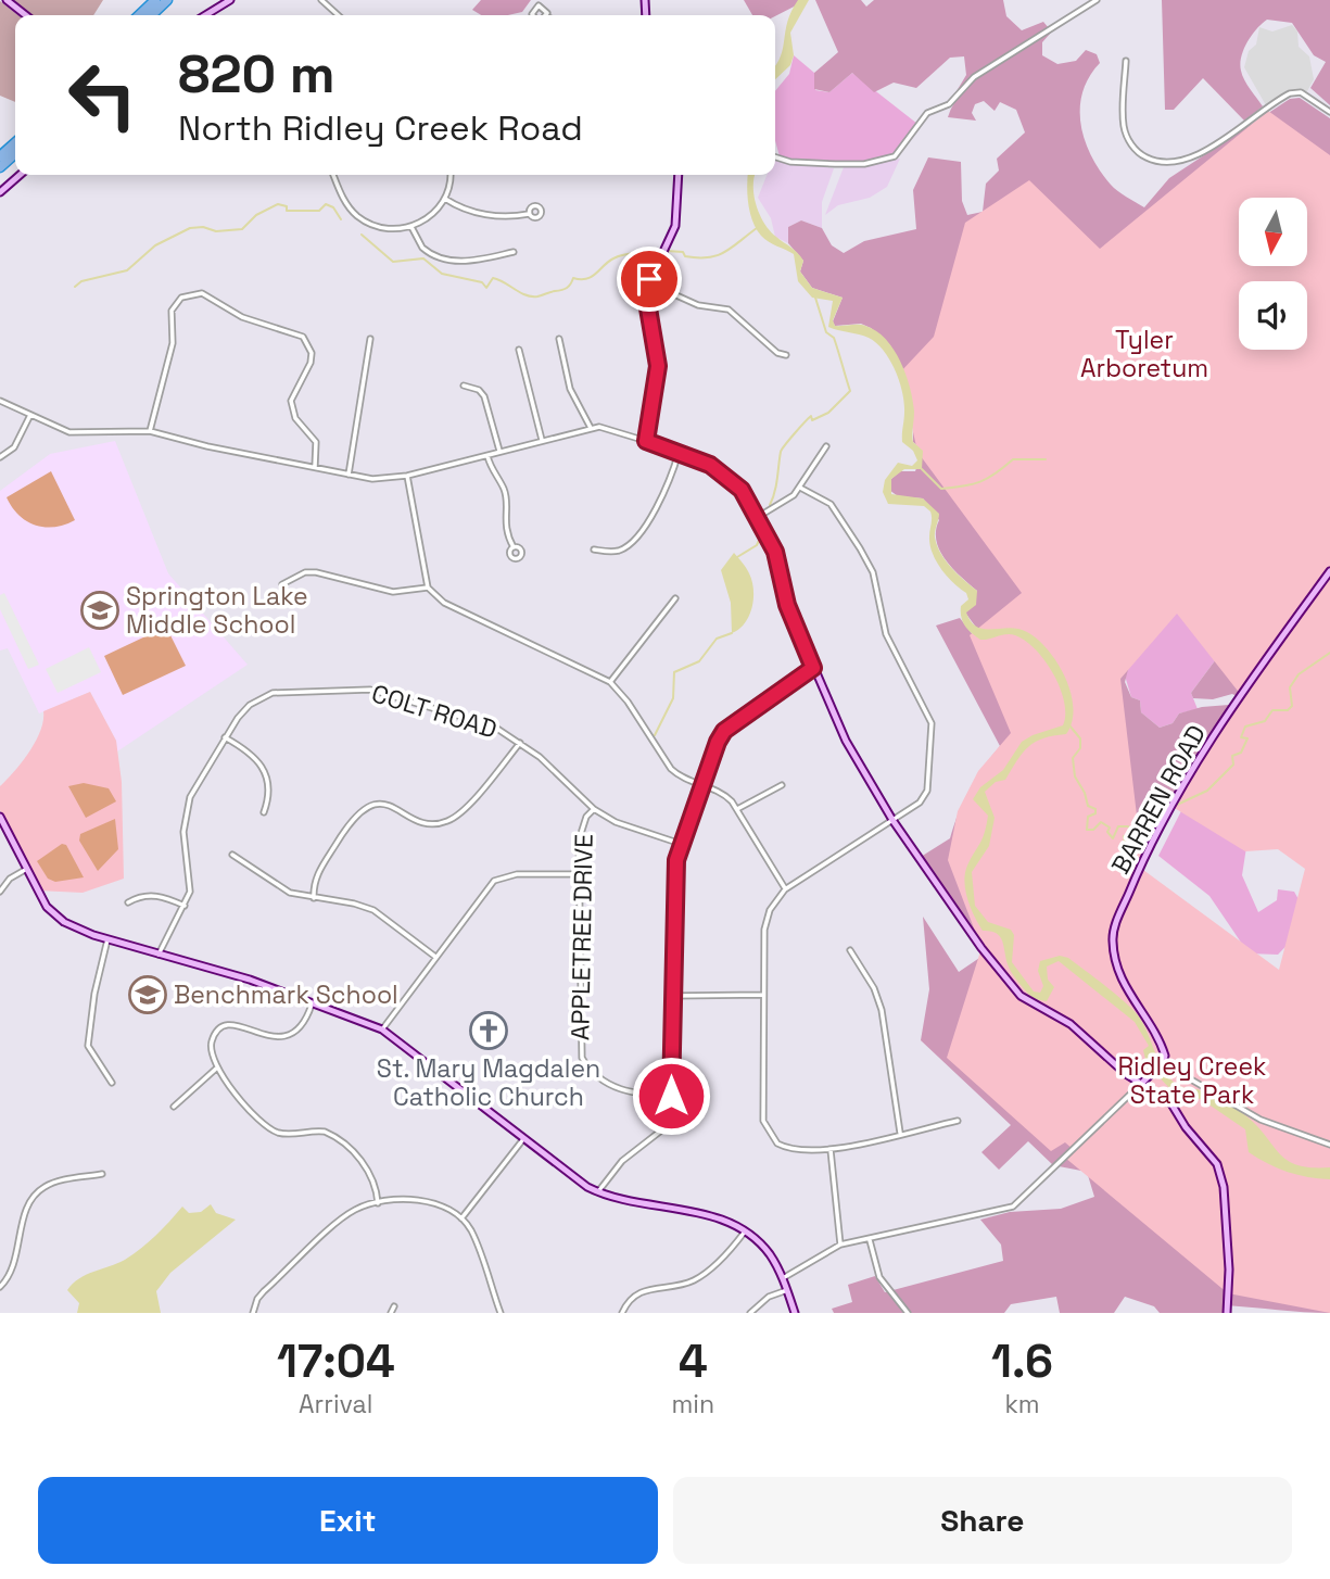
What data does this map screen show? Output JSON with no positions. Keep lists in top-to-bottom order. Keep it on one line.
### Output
{"streets":{"street":["COLT ROAD","BARREN ROAD","APPLETREE DRIVE"]},"crossings":[["COLT ROAD","APPLETREE DRIVE"]],"parks":["Tyler Arboretum","Ridley Creek State Park"],"places":{"school or university":["Springton Lake Middle School","Benchmark School"],"church":["St. Mary Magdalen Catholic Church"]},"north":"bottom","page":{"turn":["820 m","North Ridley Creek Road"],"eta":["17:04","Arrival","4","min","1.6","km"],"buttons":["Exit","Share"]}}
